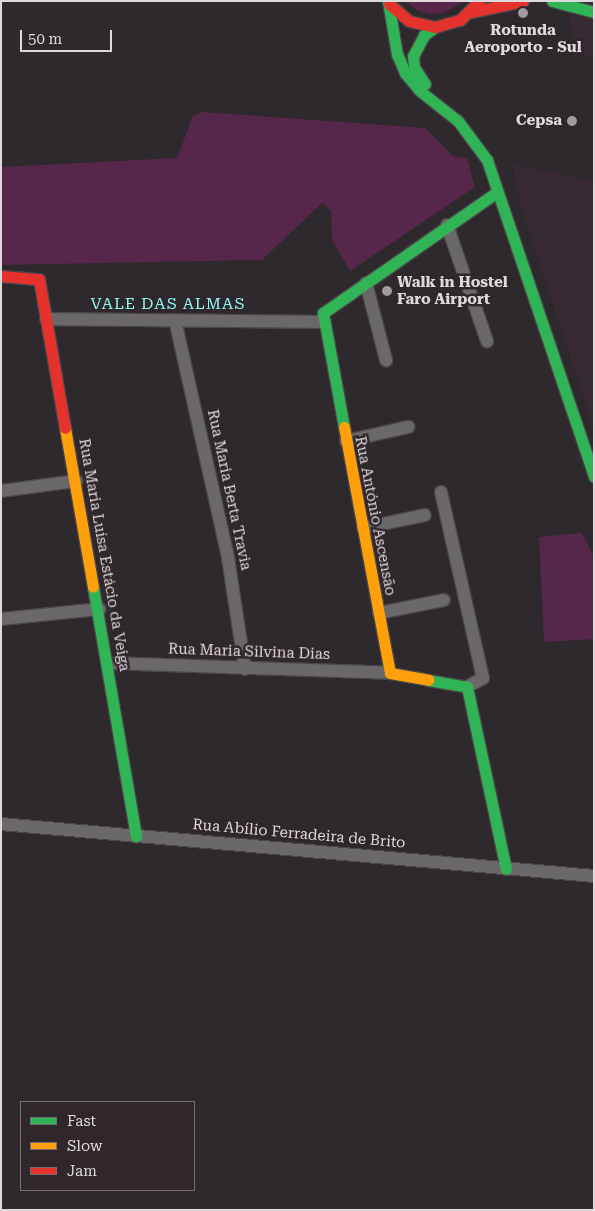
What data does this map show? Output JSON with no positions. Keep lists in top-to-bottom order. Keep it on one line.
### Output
{"streets":{"street":["Rua Maria Berta Travia","Rua António Ascensão","Rua Maria Luísa Estácio da Veiga","Rua Maria Silvina Dias","Rua Abílio Ferradeira de Brito"]},"crossings":[["Rua Maria Berta Travia","Rua Maria Silvina Dias"],["Rua António Ascensão","Rua Maria Silvina Dias"],["Rua Maria Luísa Estácio da Veiga","Rua Maria Silvina Dias"],["Rua Maria Luísa Estácio da Veiga","Rua Abílio Ferradeira de Brito"]],"districts":["VALE DAS ALMAS"],"places":["Rotunda Aeroporto - Sul","Cepsa","Walk in Hostel Faro Airport"],"legend":["Fast","Slow","Jam"],"scale_bar":"50 m"}
